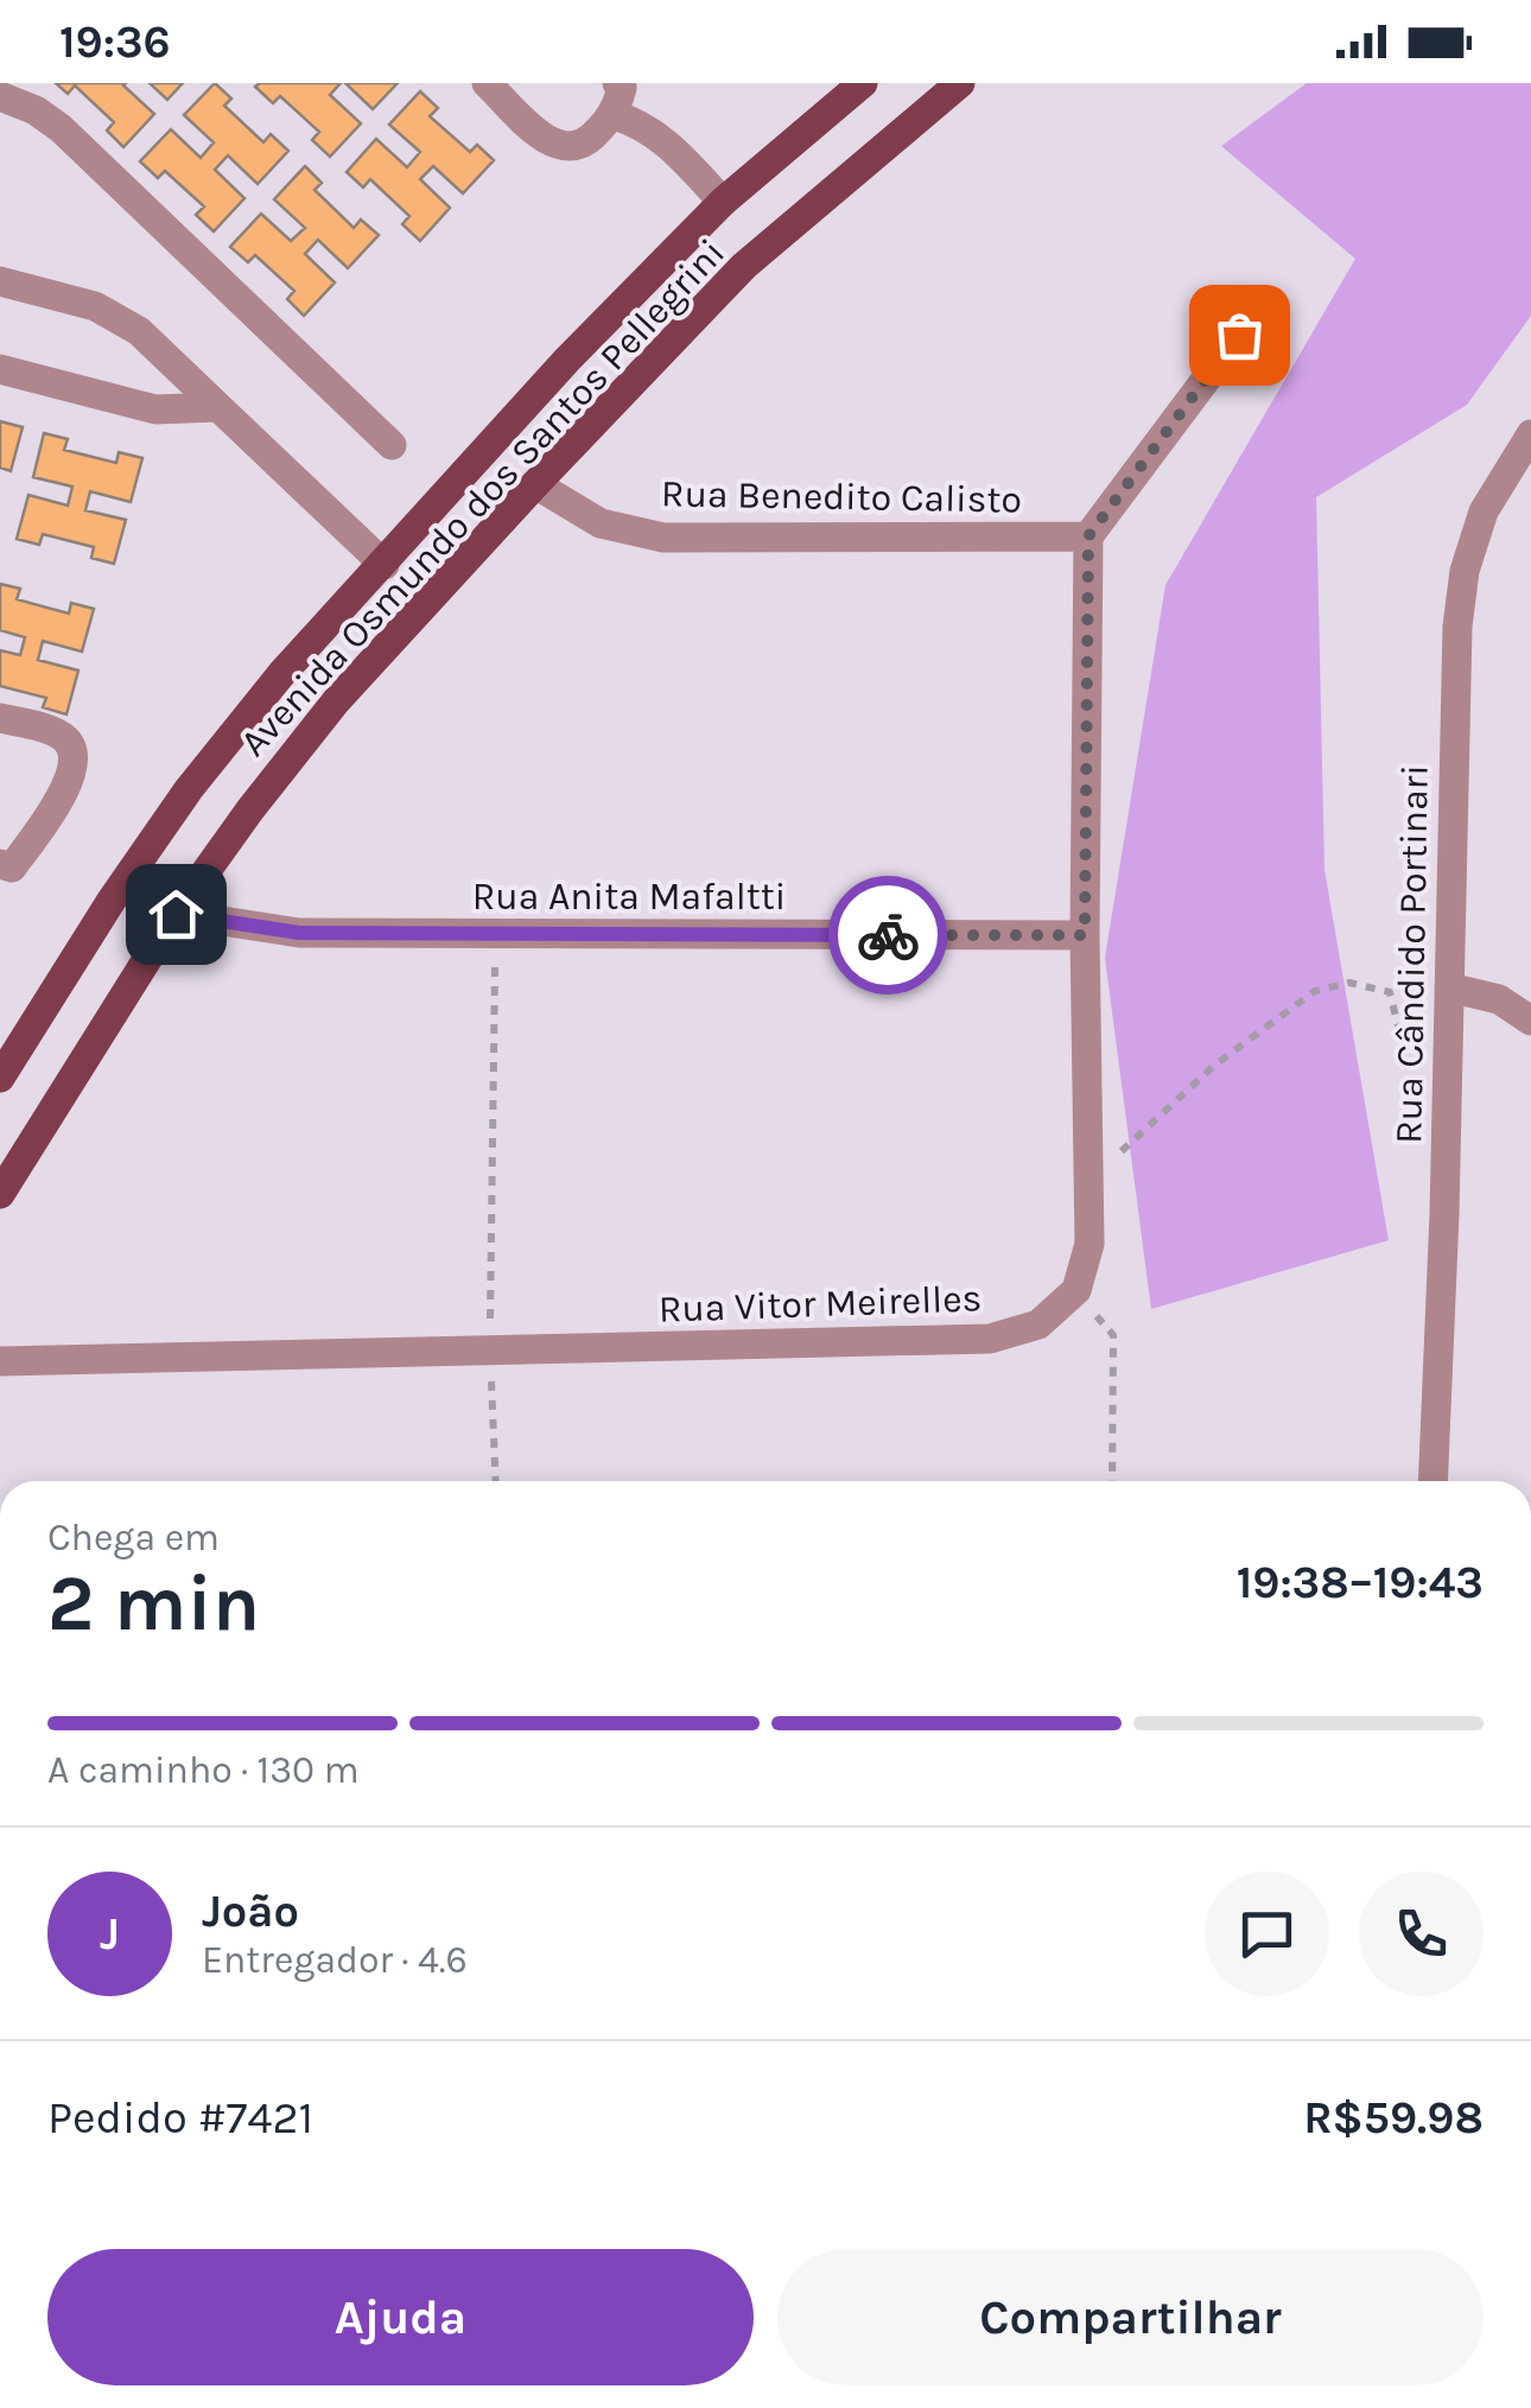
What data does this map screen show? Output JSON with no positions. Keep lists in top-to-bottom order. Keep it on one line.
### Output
{"streets":{"main road":["Avenida Osmundo dos Santos Pellegrini"],"street":["Rua Benedito Calisto","Rua Anita Mafaltti","Rua Cândido Portinari","Rua Vitor Meirelles"]},"crossings":[["Rua Benedito Calisto","Avenida Osmundo dos Santos Pellegrini"],["Avenida Osmundo dos Santos Pellegrini","Rua Anita Mafaltti"]],"page":{"status":"19:36","heading":["2 min","Chega em","19:38–19:43"],"panel":["João","Entregador · 4.6","Pedido #7421","R$59.98"],"bar":"A caminho · 130 m","round":"J","buttons":["Ajuda","Compartilhar"]}}
